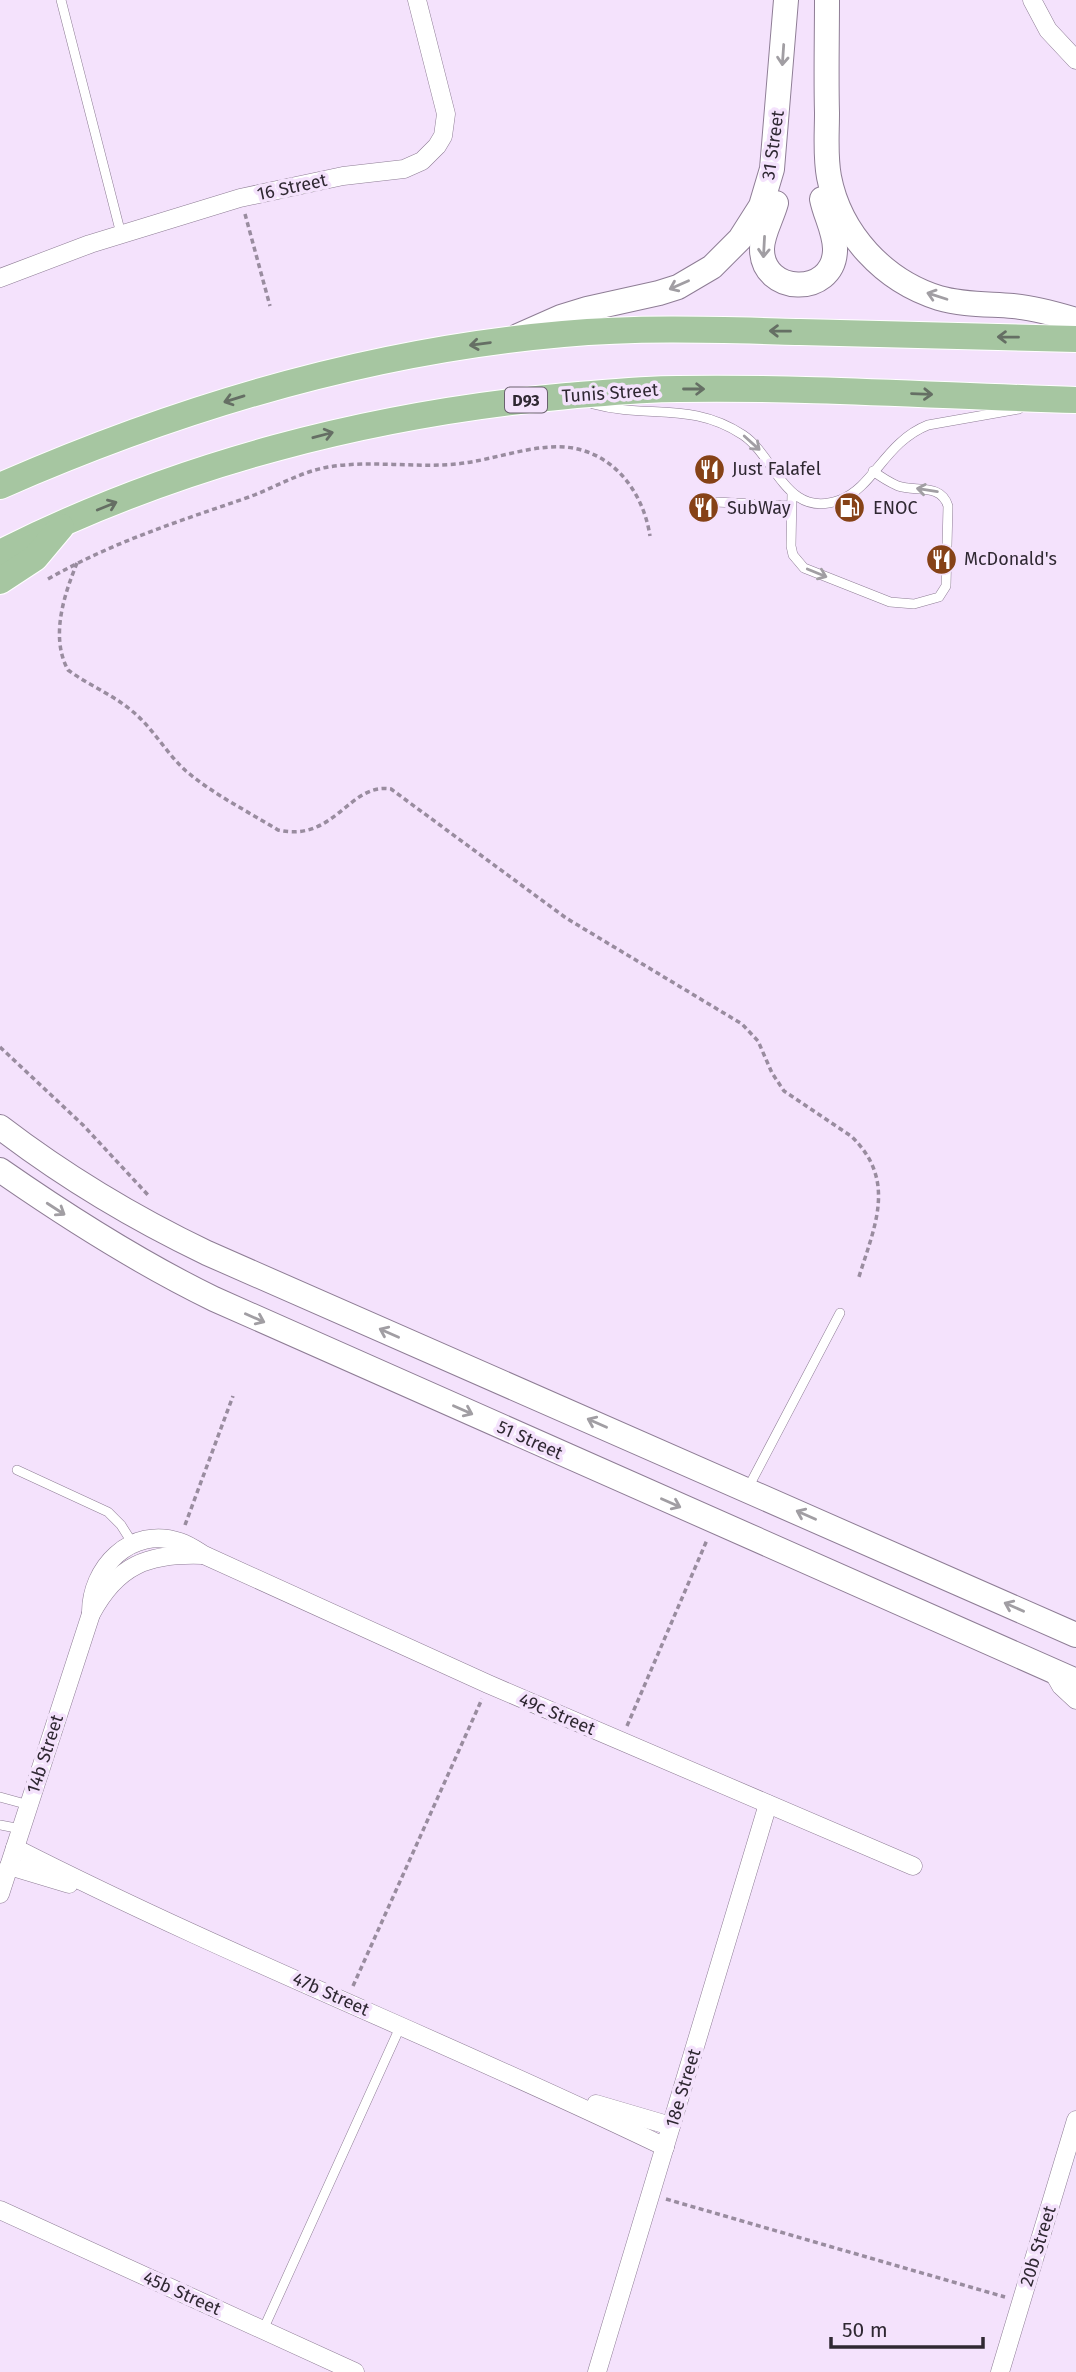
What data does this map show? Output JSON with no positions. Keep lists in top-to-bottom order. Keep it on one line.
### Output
{"streets":{"main road":["Tunis Street","D93"],"street":["31 Street","16 Street","51 Street","49c Street","14b Street","47b Street","18e Street","20b Street","45b Street"]},"crossings":[["49c Street","14b Street"],["49c Street","18e Street"],["14b Street","47b Street"],["47b Street","18e Street"]],"one_way":["31 Street"],"places":{"restaurant":["Just Falafel","SubWay","McDonald's"],"fuel station":["ENOC"]},"scale_bar":"50 m"}
